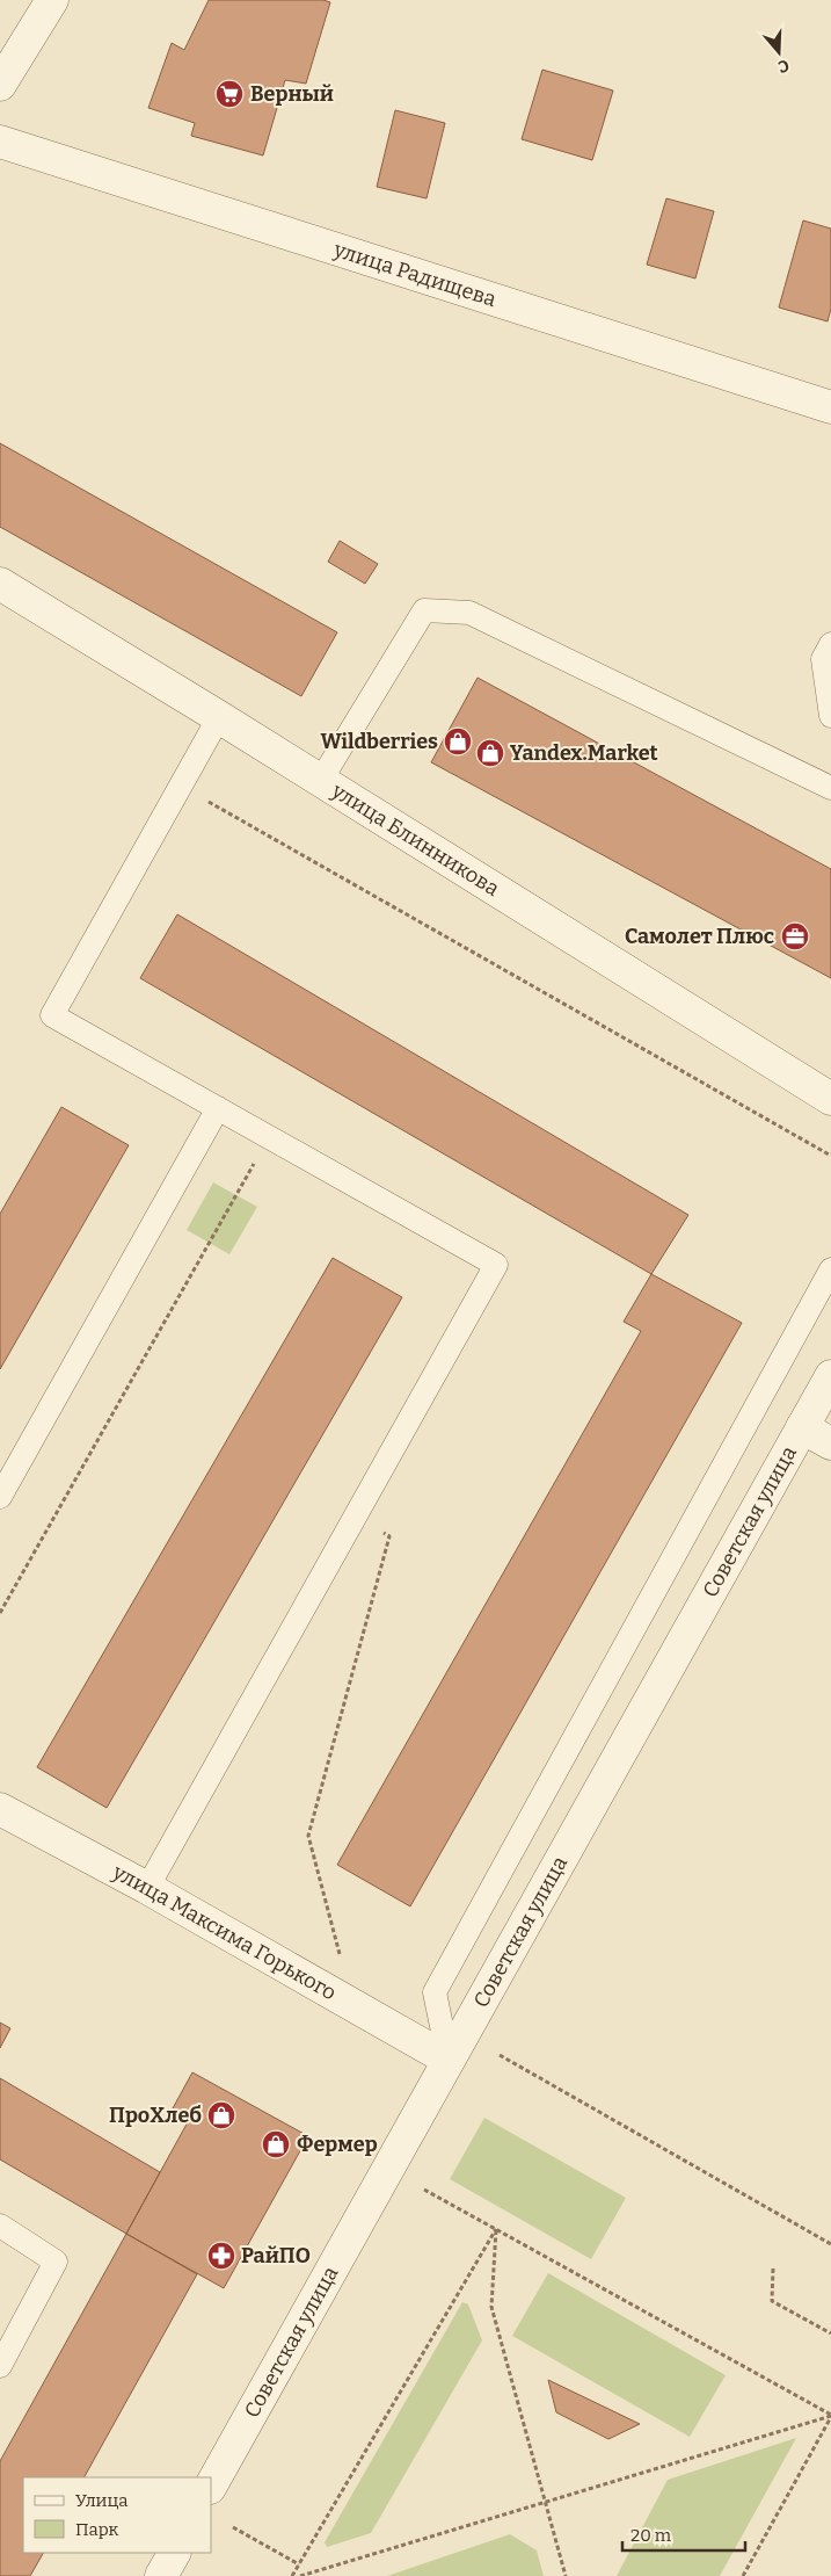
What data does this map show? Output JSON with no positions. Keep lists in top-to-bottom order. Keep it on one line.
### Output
{"streets":{"street":["улица Радищева","улица Блинникова","Советская улица","улица Максима Горького"]},"crossings":[["Советская улица","улица Максима Горького"]],"places":{"supermarket":["Верный"],"shop":["Wildberries","Yandex.Market","ПроХлеб","Фермер"],"office":["Самолет Плюс"],"pharmacy":["РайПО"]},"legend":["Улица","Парк"],"scale_bar":"20 m","north":"bottom"}
